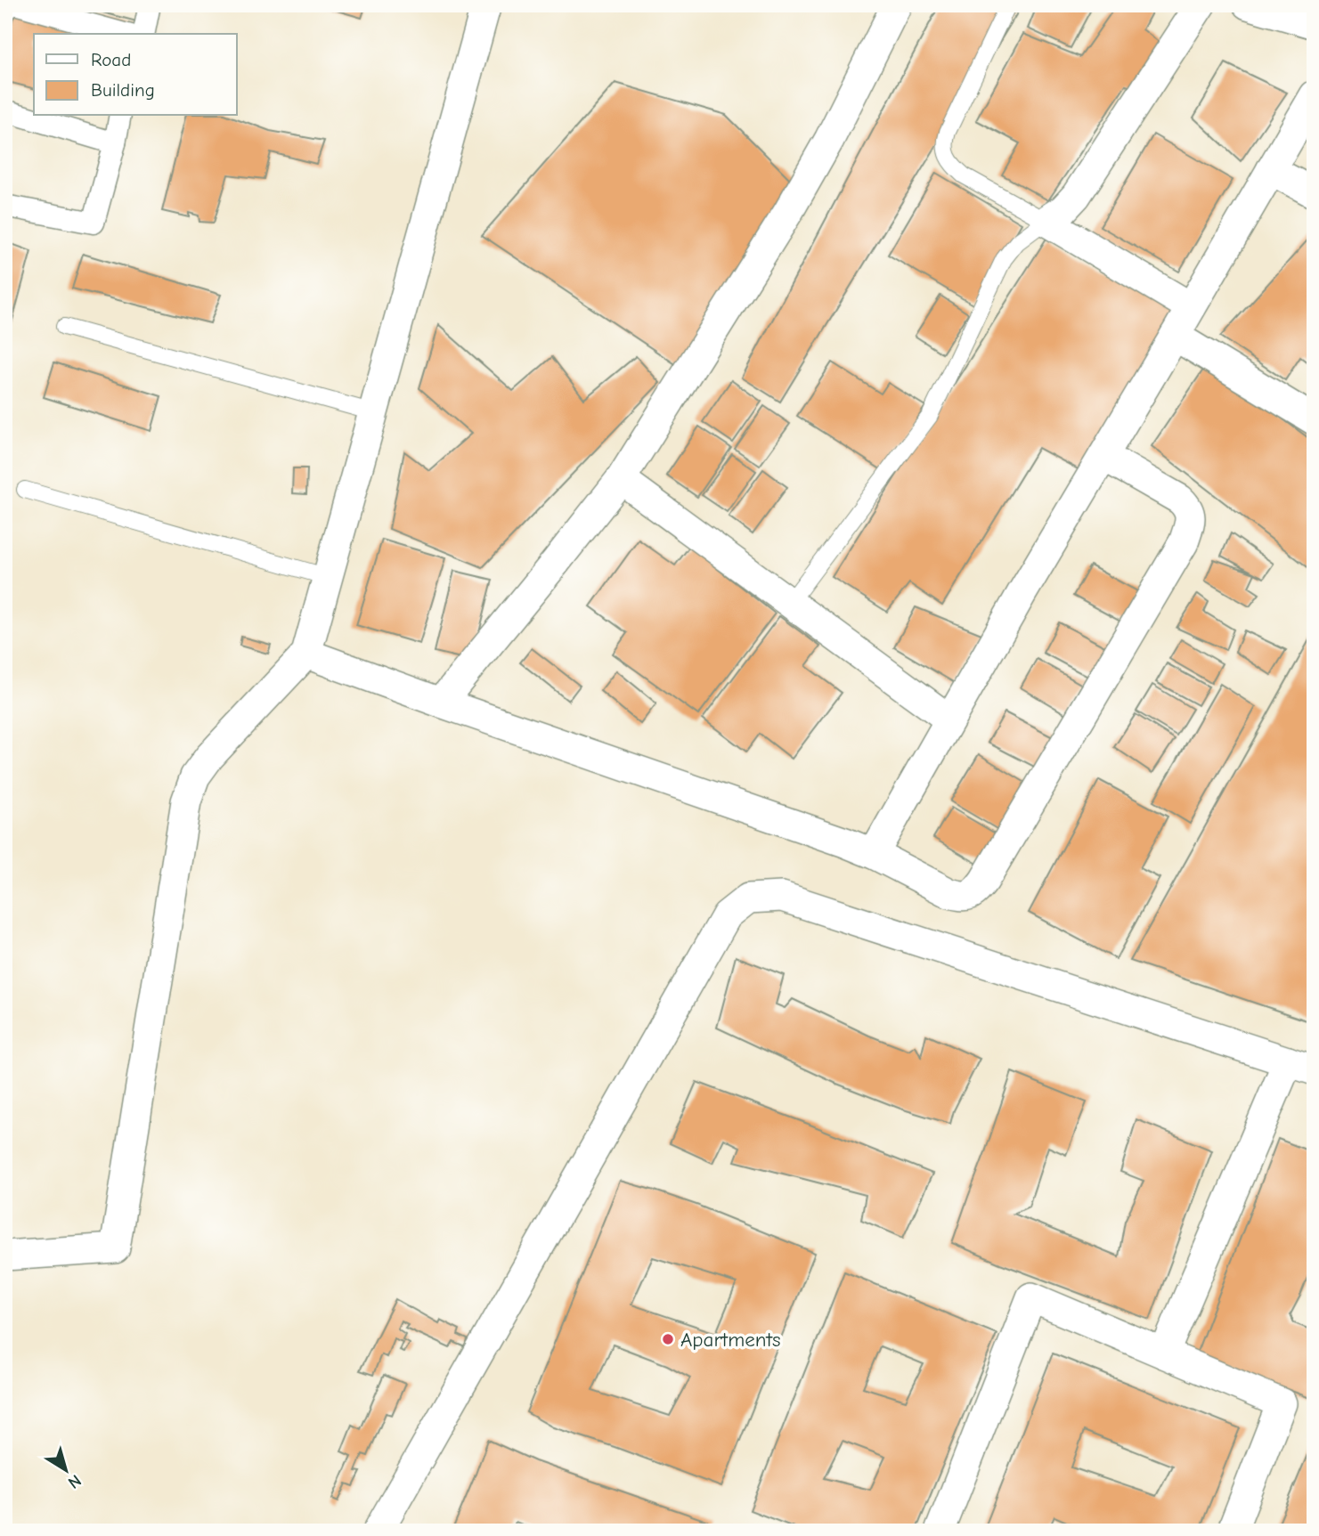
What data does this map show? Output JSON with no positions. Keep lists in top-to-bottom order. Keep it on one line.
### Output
{"places":["Apartments"],"legend":["Road","Building"],"north":"bottom right"}
